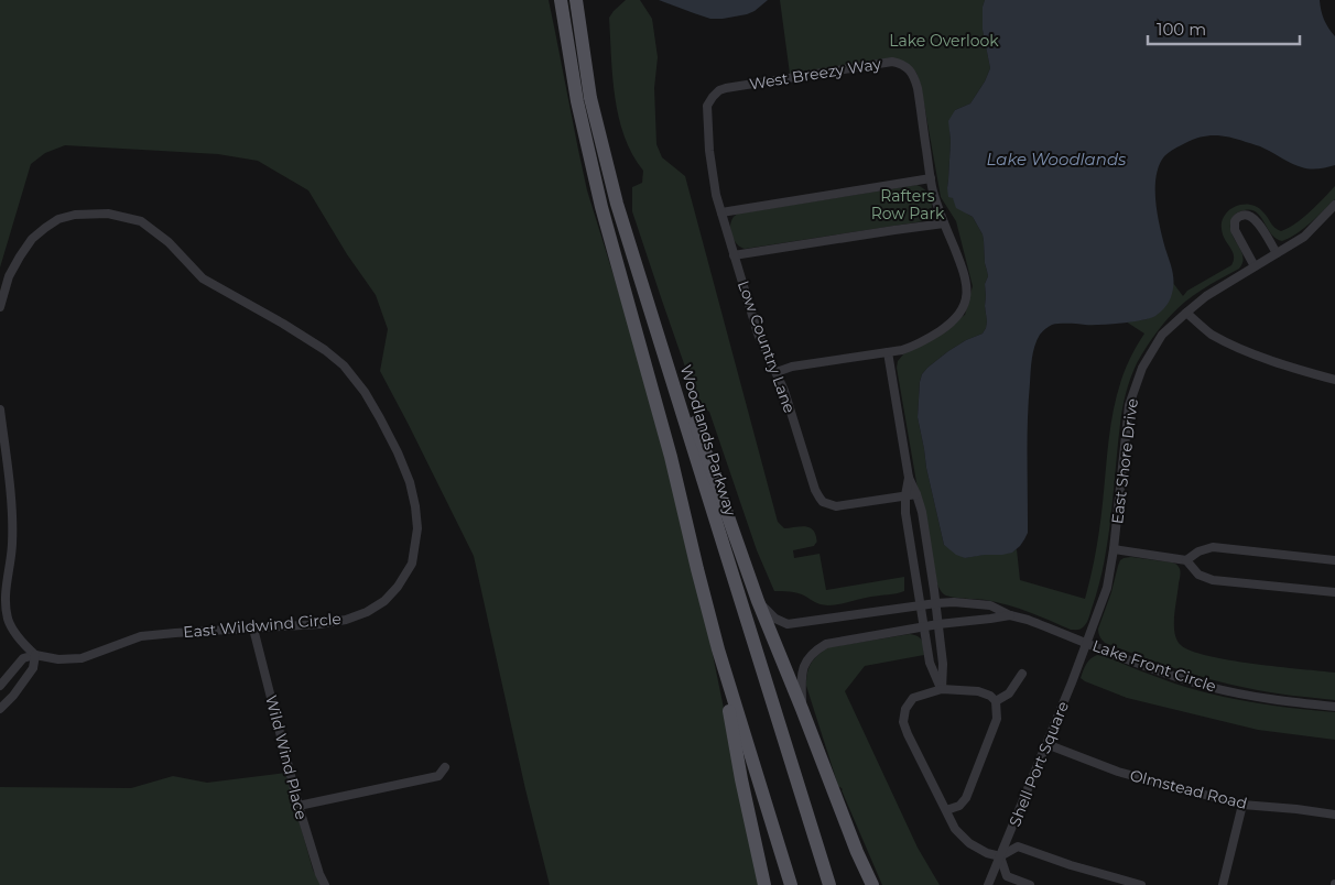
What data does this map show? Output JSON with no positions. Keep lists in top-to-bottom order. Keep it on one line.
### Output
{"streets":{"main road":["Woodlands Parkway"],"street":["West Breezy Way","Low Country Lane","East Shore Drive","East Wildwind Circle","Lake Front Circle","Wild Wind Place","Shell Port Square","Olmstead Road"]},"crossings":[["West Breezy Way","Low Country Lane"],["East Shore Drive","Lake Front Circle"],["East Shore Drive","Shell Port Square"],["East Wildwind Circle","Wild Wind Place"],["Lake Front Circle","Shell Port Square"],["Shell Port Square","Olmstead Road"]],"water":["Lake Woodlands"],"parks":["Lake Overlook","Rafters Row Park"],"scale_bar":"100 m"}
